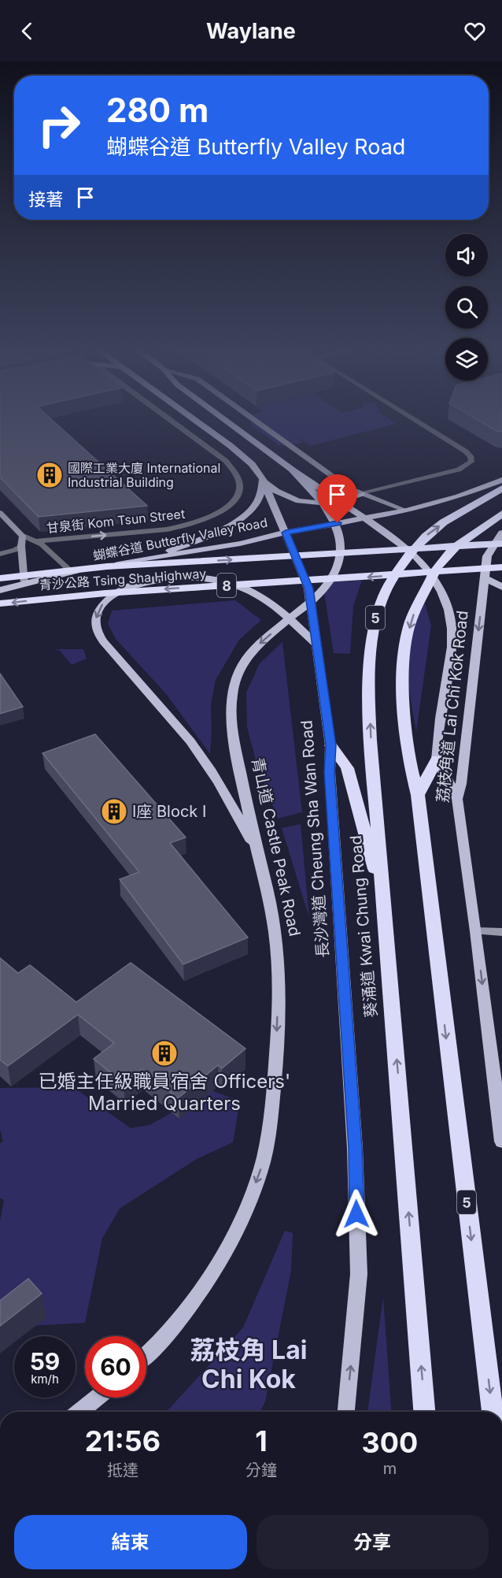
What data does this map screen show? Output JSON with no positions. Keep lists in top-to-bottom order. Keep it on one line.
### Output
{"streets":{"highway":["青沙公路 Tsing Sha Highway","8","5","葵涌道 Kwai Chung Road"],"main road":["蝴蝶谷道 Butterfly Valley Road","荔枝角道 Lai Chi Kok Road","長沙灣道 Cheung Sha Wan Road","青山道 Castle Peak Road"],"street":["甘泉街 Kom Tsun Street"]},"crossings":[["蝴蝶谷道 Butterfly Valley Road","長沙灣道 Cheung Sha Wan Road"]],"one_way":["荔枝角道 Lai Chi Kok Road","長沙灣道 Cheung Sha Wan Road","青山道 Castle Peak Road"],"districts":["荔枝角 Lai Chi Kok"],"places":{"building":["國際工業大廈 International Industrial Building","I座 Block I","已婚主任級職員宿舍 Officers' Married Quarters"]},"page":{"header":"Waylane","turn":["280 m","蝴蝶谷道 Butterfly Valley Road"],"then":"接著","speed":"59 km/h","limit":"60","eta":["21:56","抵達","1","分鐘","300","m"],"buttons":["結束","分享"]}}
